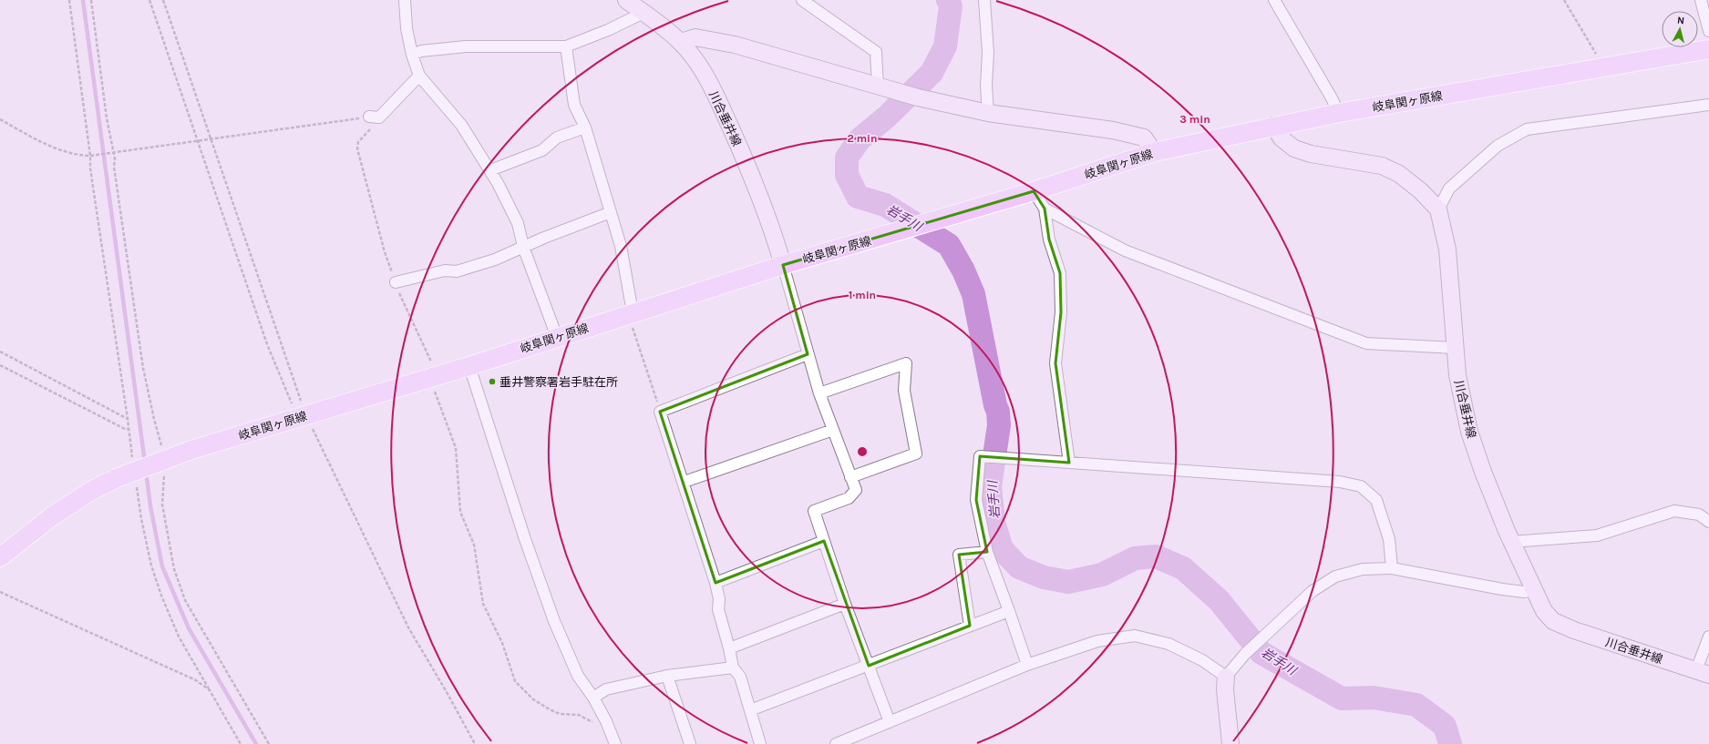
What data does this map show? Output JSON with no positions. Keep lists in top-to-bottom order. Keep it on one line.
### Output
{"streets":{"main road":["岐阜関ヶ原線","川合垂井線"]},"crossings":[["岐阜関ヶ原線","川合垂井線"]],"water":["岩手川"],"places":["垂井警察署岩手駐在所"],"north":"top","rings":["3 min","2 min","1 min"]}
